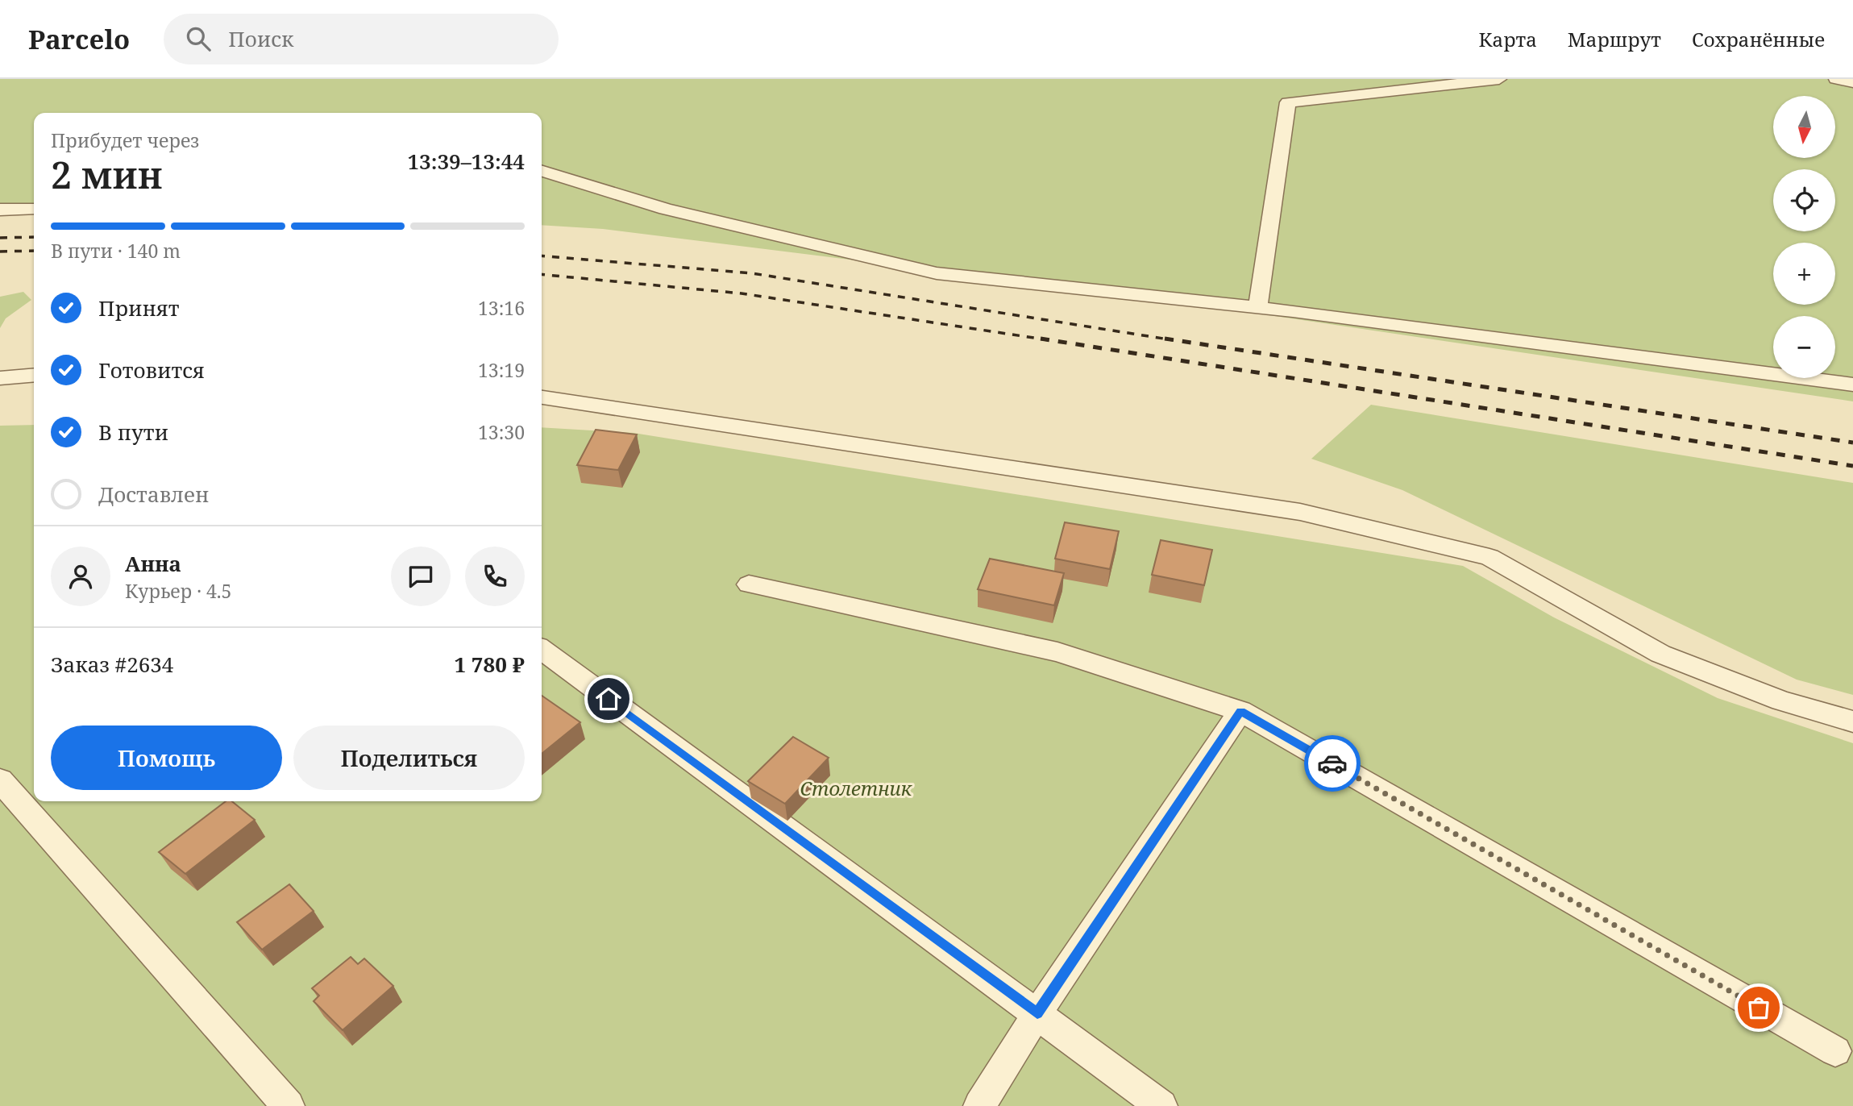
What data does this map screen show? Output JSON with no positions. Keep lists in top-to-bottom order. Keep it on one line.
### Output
{"parks":["Столетник"],"north":"bottom","page":{"header":"Parcelo","search":"Поиск","nav":["Карта","Маршрут","Сохранённые"],"map_buttons":["+","−"],"heading":["2 мин","Прибудет через","13:39–13:44"],"panel":["Анна","Курьер · 4.5","Заказ #2634","1 780 ₽"],"bar":"В пути · 140 m","list":[["Принят","13:16"],["Готовится","13:19"],["В пути","13:30"],"Доставлен"],"buttons":["Помощь","Поделиться"]}}
